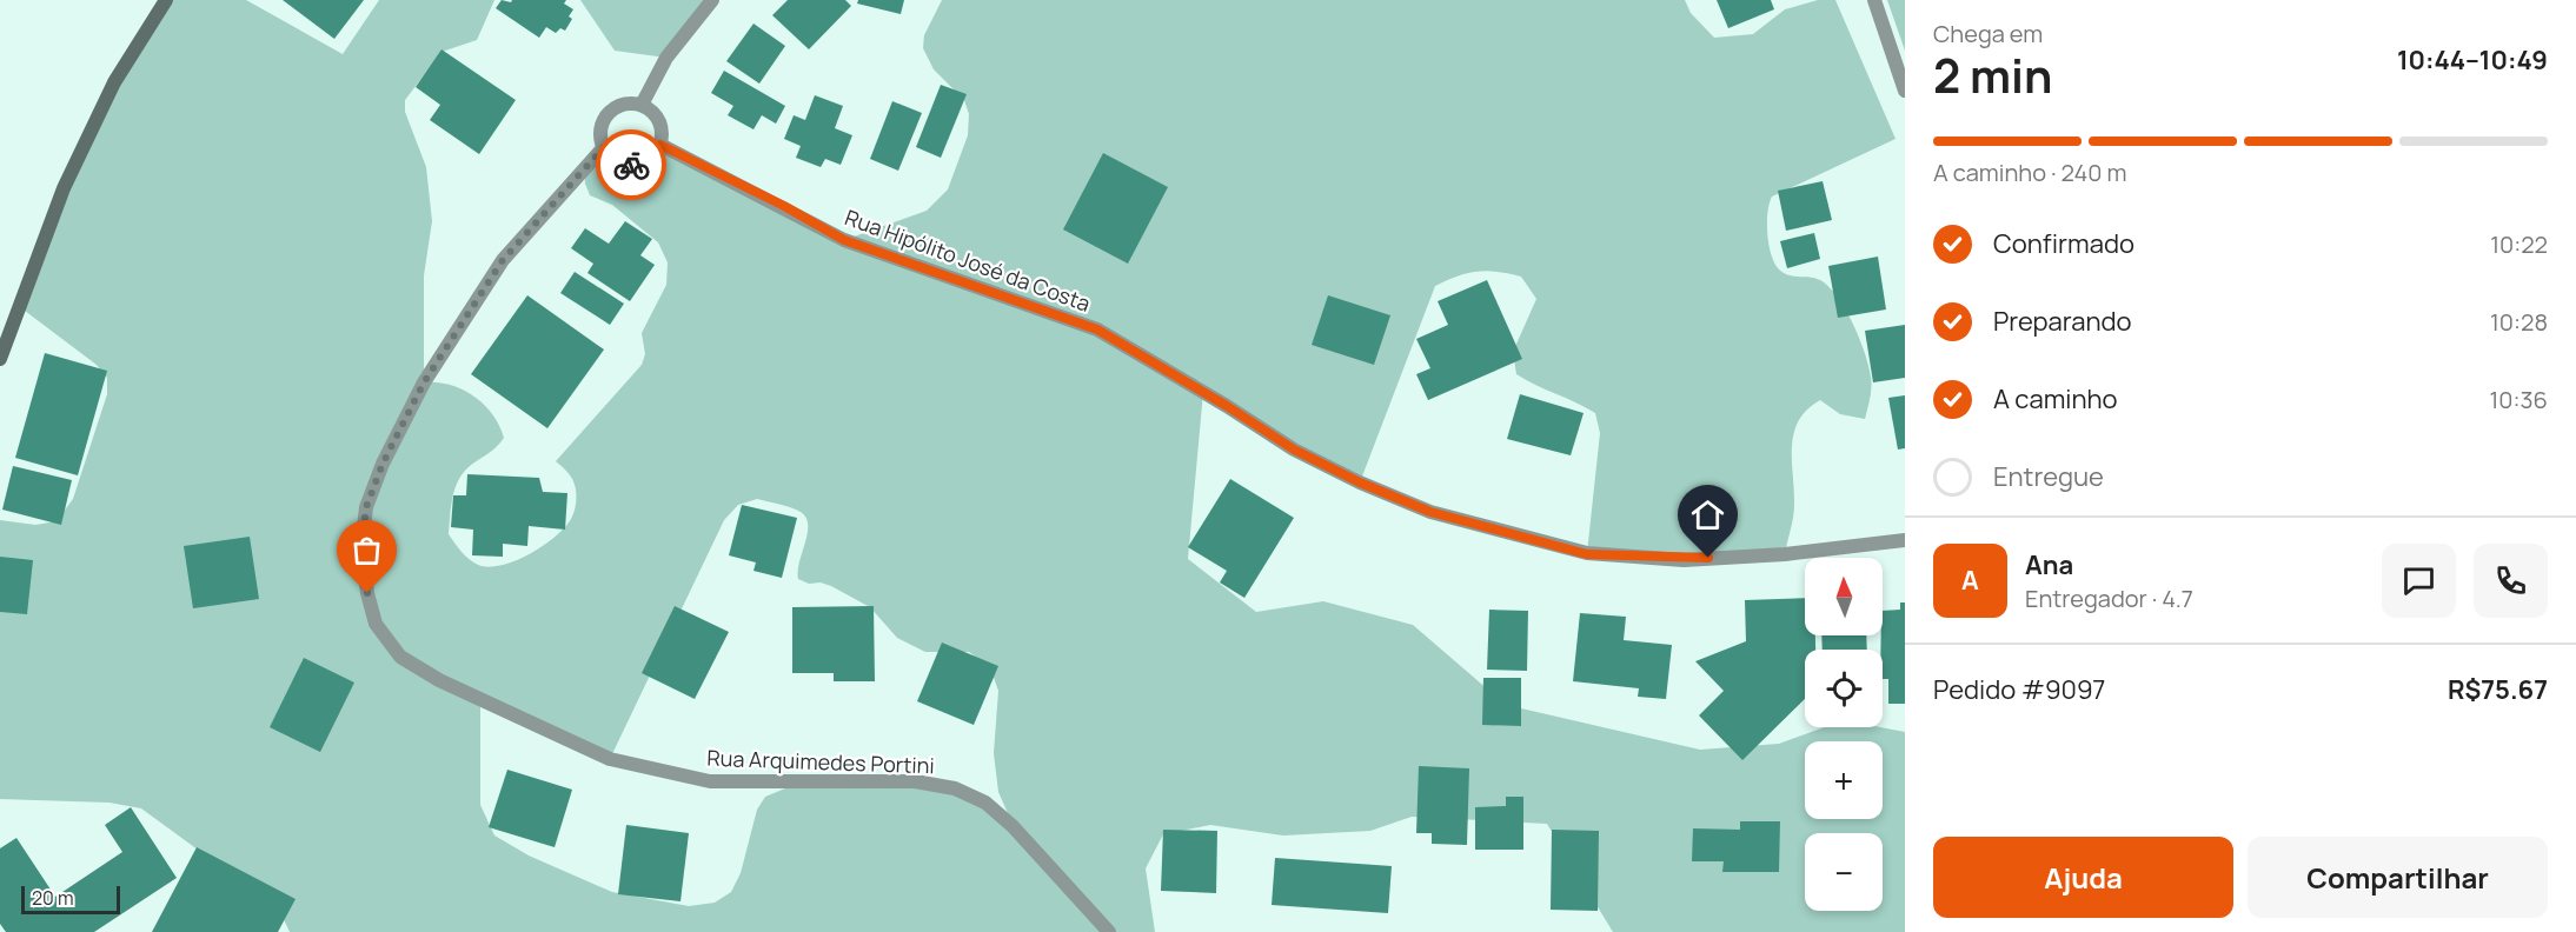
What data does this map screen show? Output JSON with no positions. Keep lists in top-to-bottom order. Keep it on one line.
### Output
{"streets":{"street":["Rua Hipólito José da Costa","Rua Arquimedes Portini"]},"crossings":[["Rua Hipólito José da Costa","Rua Arquimedes Portini"]],"scale_bar":"20 m","north":"top","page":{"heading":["2 min","Chega em","10:44–10:49"],"panel":["Ana","Entregador · 4.7","Pedido #9097","R$75.67"],"bar":"A caminho · 240 m","list":[["Confirmado","10:22"],["Preparando","10:28"],["A caminho","10:36"],"Entregue"],"round":"A","map_buttons":["+","−"],"buttons":["Ajuda","Compartilhar"],"scale":"20 m"}}
